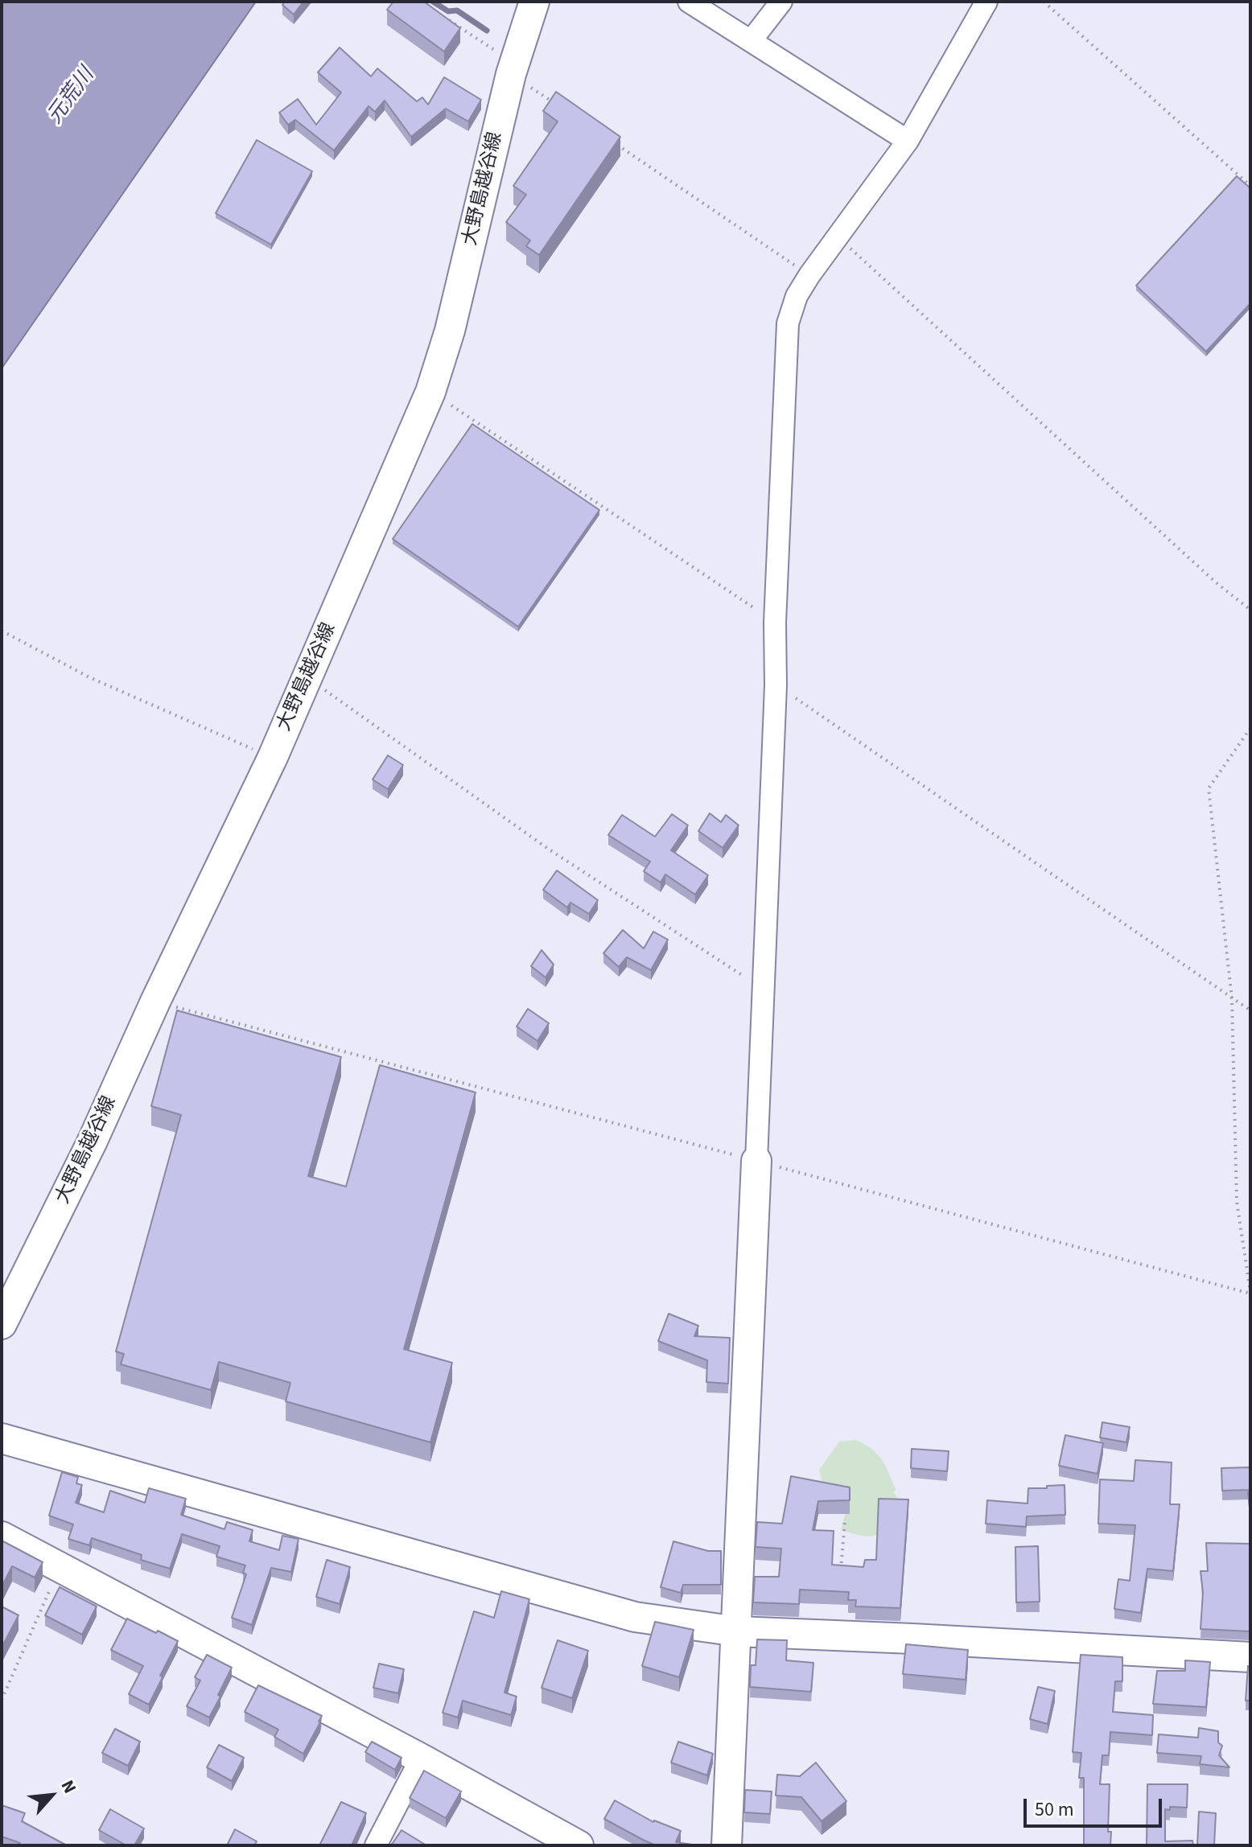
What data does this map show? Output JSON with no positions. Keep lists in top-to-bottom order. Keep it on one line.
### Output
{"streets":{"street":["大野島越谷線"]},"water":["元荒川"],"scale_bar":"50 m","north":"top right"}
